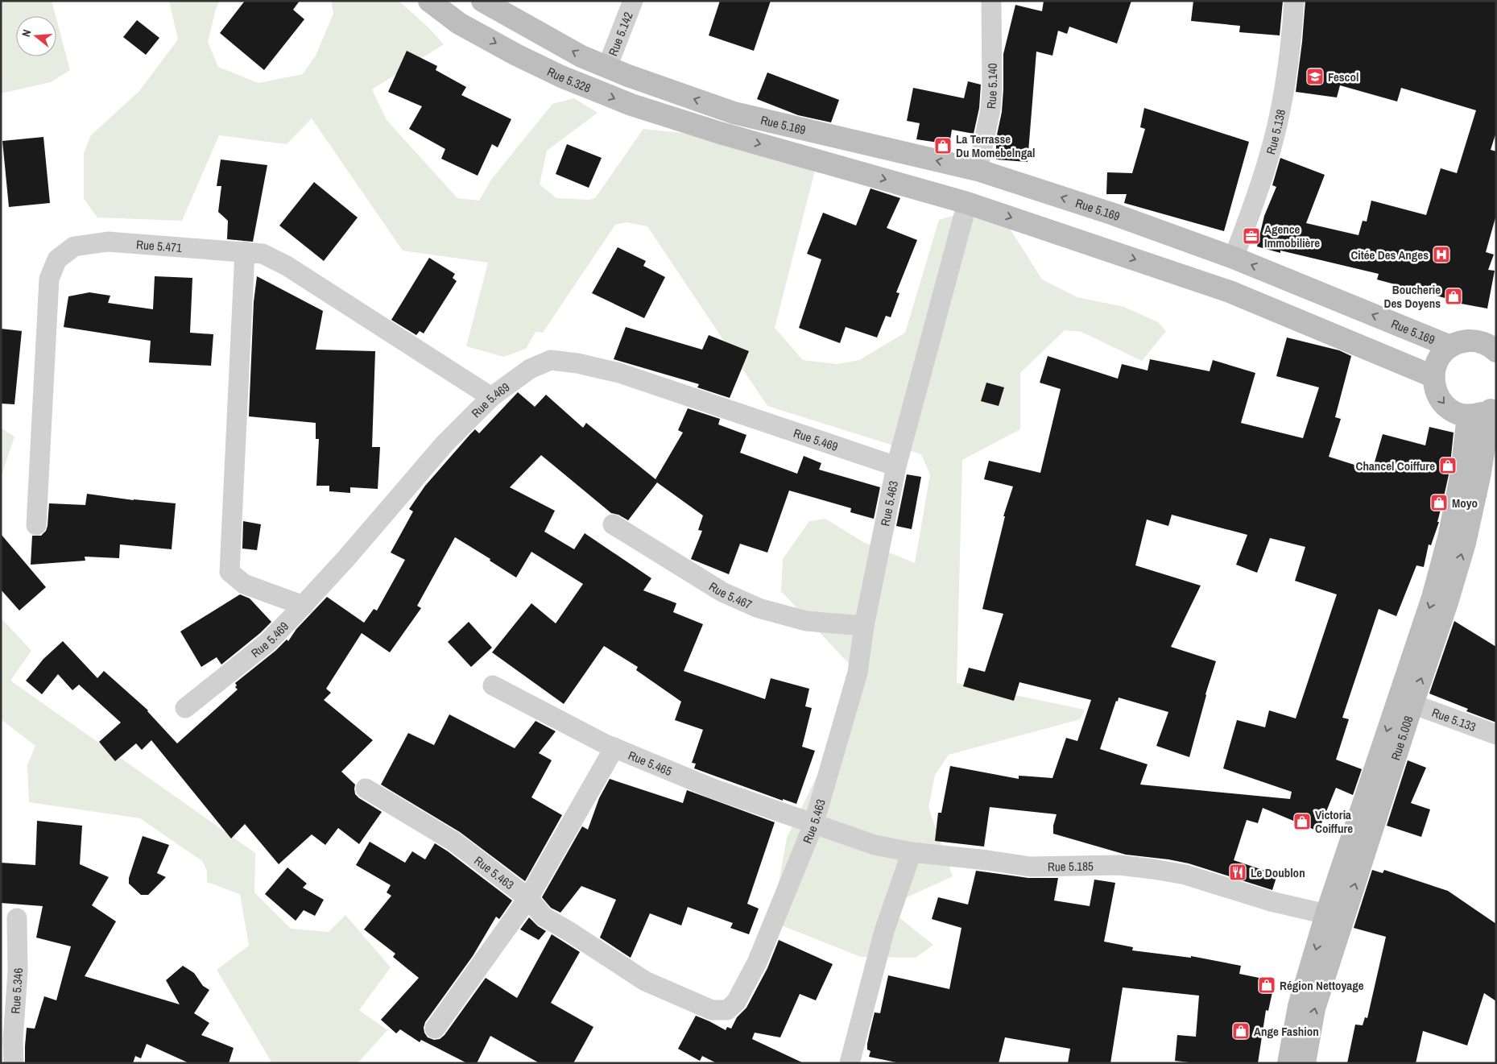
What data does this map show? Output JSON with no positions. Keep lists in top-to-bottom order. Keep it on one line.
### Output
{"streets":{"main road":["Rue 5.328","Rue 5.169","Rue 5.008"],"street":["Rue 5.142","Rue 5.140","Rue 5.138","Rue 5.471","Rue 5.469","Rue 5.463","Rue 5.467","Rue 5.133","Rue 5.465","Rue 5.185","Rue 5.346"]},"crossings":[["Rue 5.142","Rue 5.169"],["Rue 5.328","Rue 5.169"],["Rue 5.140","Rue 5.169"],["Rue 5.169","Rue 5.138"],["Rue 5.169","Rue 5.463"],["Rue 5.471","Rue 5.469"],["Rue 5.469","Rue 5.463"],["Rue 5.463","Rue 5.467"],["Rue 5.463","Rue 5.465"],["Rue 5.463","Rue 5.185"],["Rue 5.133","Rue 5.008"],["Rue 5.008","Rue 5.185"],["Rue 5.465","Rue 5.185"]],"places":{"school or university":["Fescol"],"shop":["La Terrasse Du Momebelngal","Boucherie Des Doyens","Chancel Coiffure","Moyo","Victoria Coiffure","Région Nettoyage","Ange Fashion"],"office":["Agence Immobilière"],"hospital":["Citée Des Anges"],"restaurant":["Le Doublon"]},"north":"left"}
